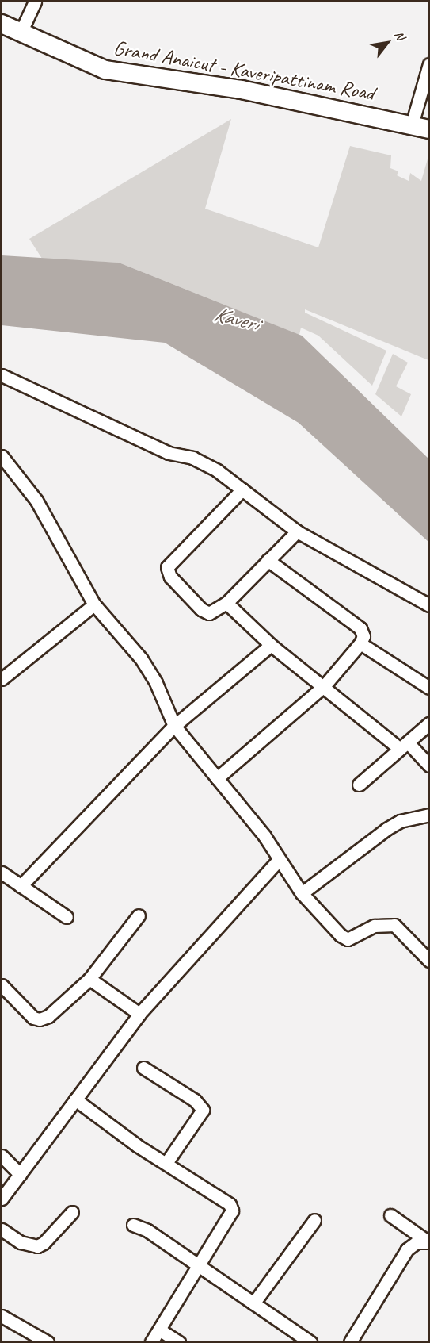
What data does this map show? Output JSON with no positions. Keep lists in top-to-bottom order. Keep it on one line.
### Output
{"streets":{"main road":["Grand Anaicut - Kaveripattinam Road"]},"water":["Kaveri"],"north":"top right"}
